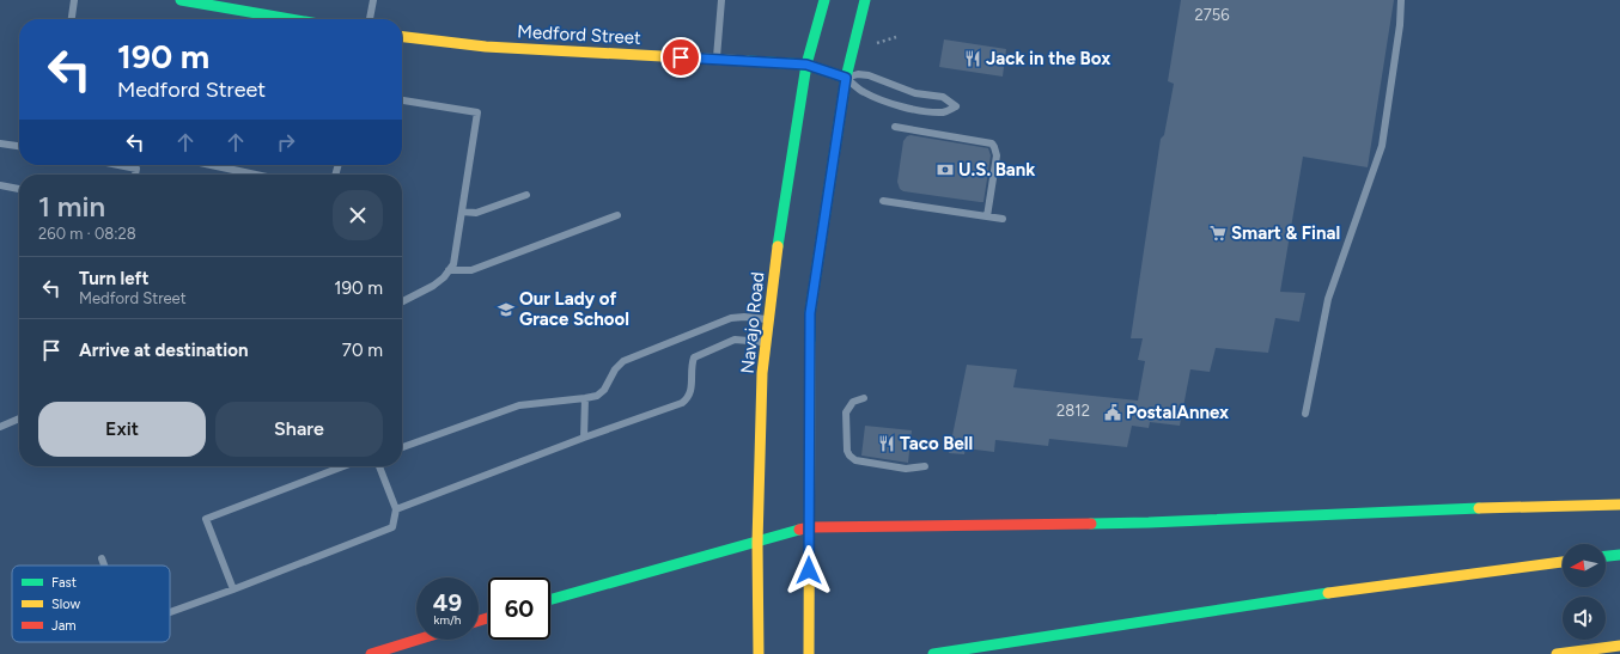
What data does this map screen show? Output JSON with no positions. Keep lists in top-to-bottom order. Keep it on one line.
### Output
{"streets":{"main road":["Medford Street","Navajo Road"]},"crossings":[["Medford Street","Navajo Road"]],"places":{"restaurant":["Jack in the Box","Taco Bell"],"bank":["U.S. Bank"],"supermarket":["Smart & Final"],"school or university":["Our Lady of Grace School"],"public building":["PostalAnnex"]},"house_numbers":["2756","2812"],"legend":["Fast","Slow","Jam"],"north":"left","page":{"turn":["190 m","Medford Street"],"heading":["1 min","260 m · 08:28"],"list":[{"name":"Turn left","note":"Medford Street","value":"190 m"},{"name":"Arrive at destination","value":"70 m"}],"buttons":["Exit","Share"],"speed":"49 km/h","limit":"60"}}
